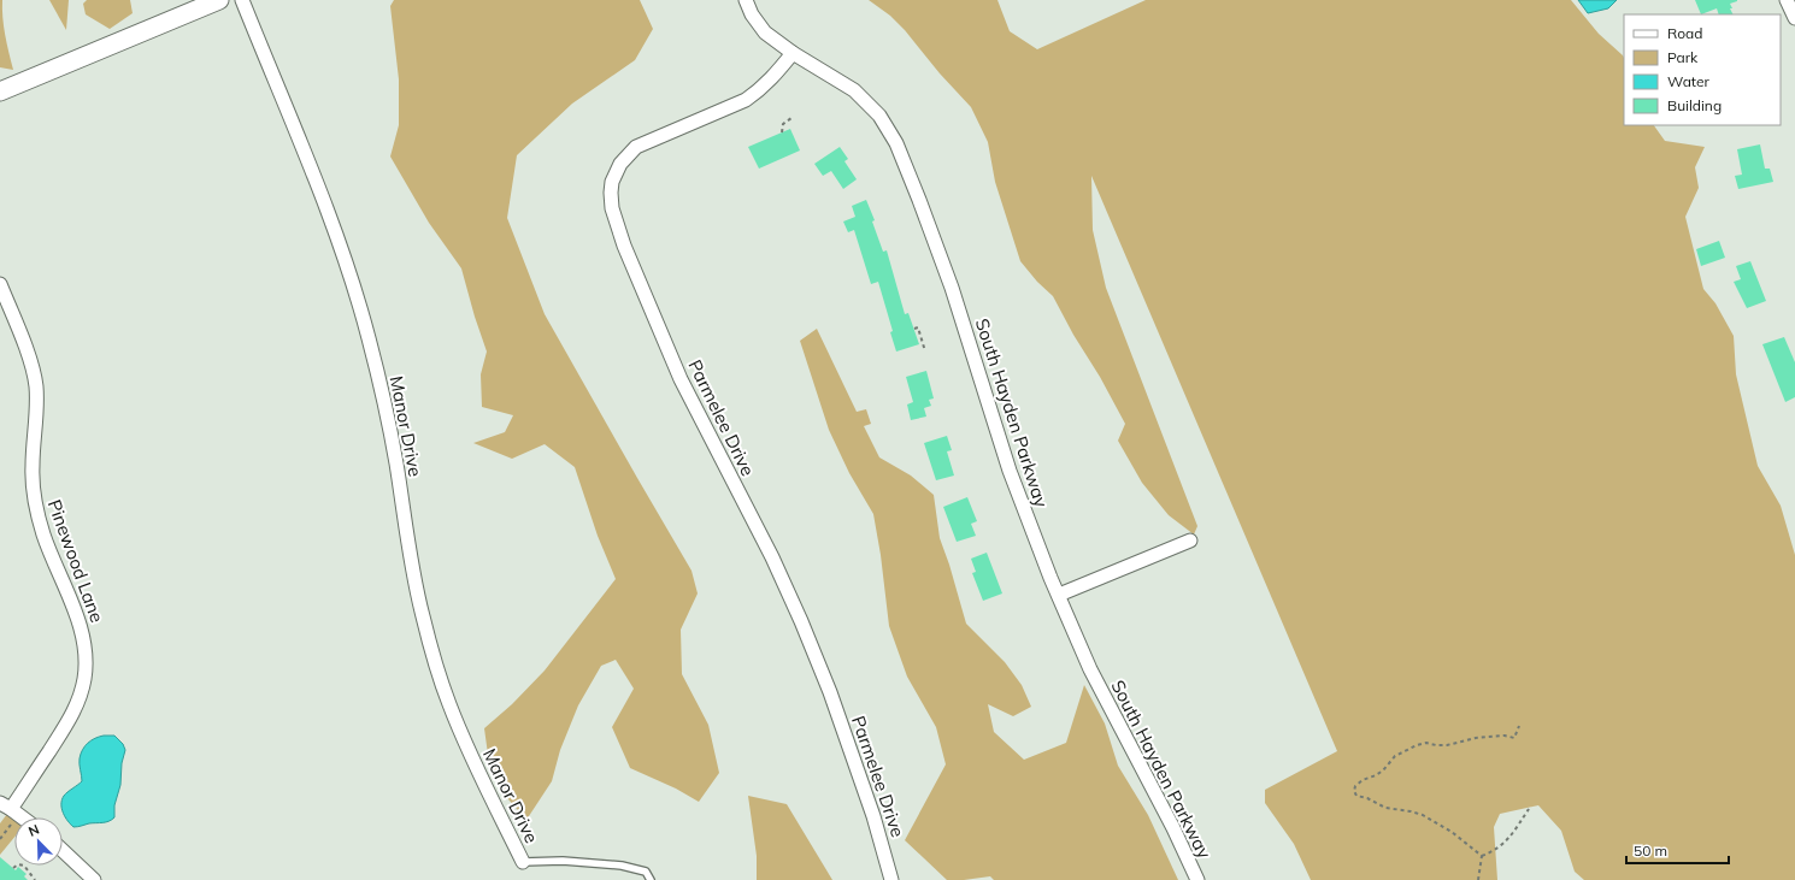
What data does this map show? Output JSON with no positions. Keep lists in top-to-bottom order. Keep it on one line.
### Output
{"streets":{"street":["South Hayden Parkway","Parmelee Drive","Manor Drive","Pinewood Lane"]},"crossings":[["South Hayden Parkway","Parmelee Drive"]],"legend":["Road","Park","Water","Building"],"scale_bar":"50 m","north":"top left"}
